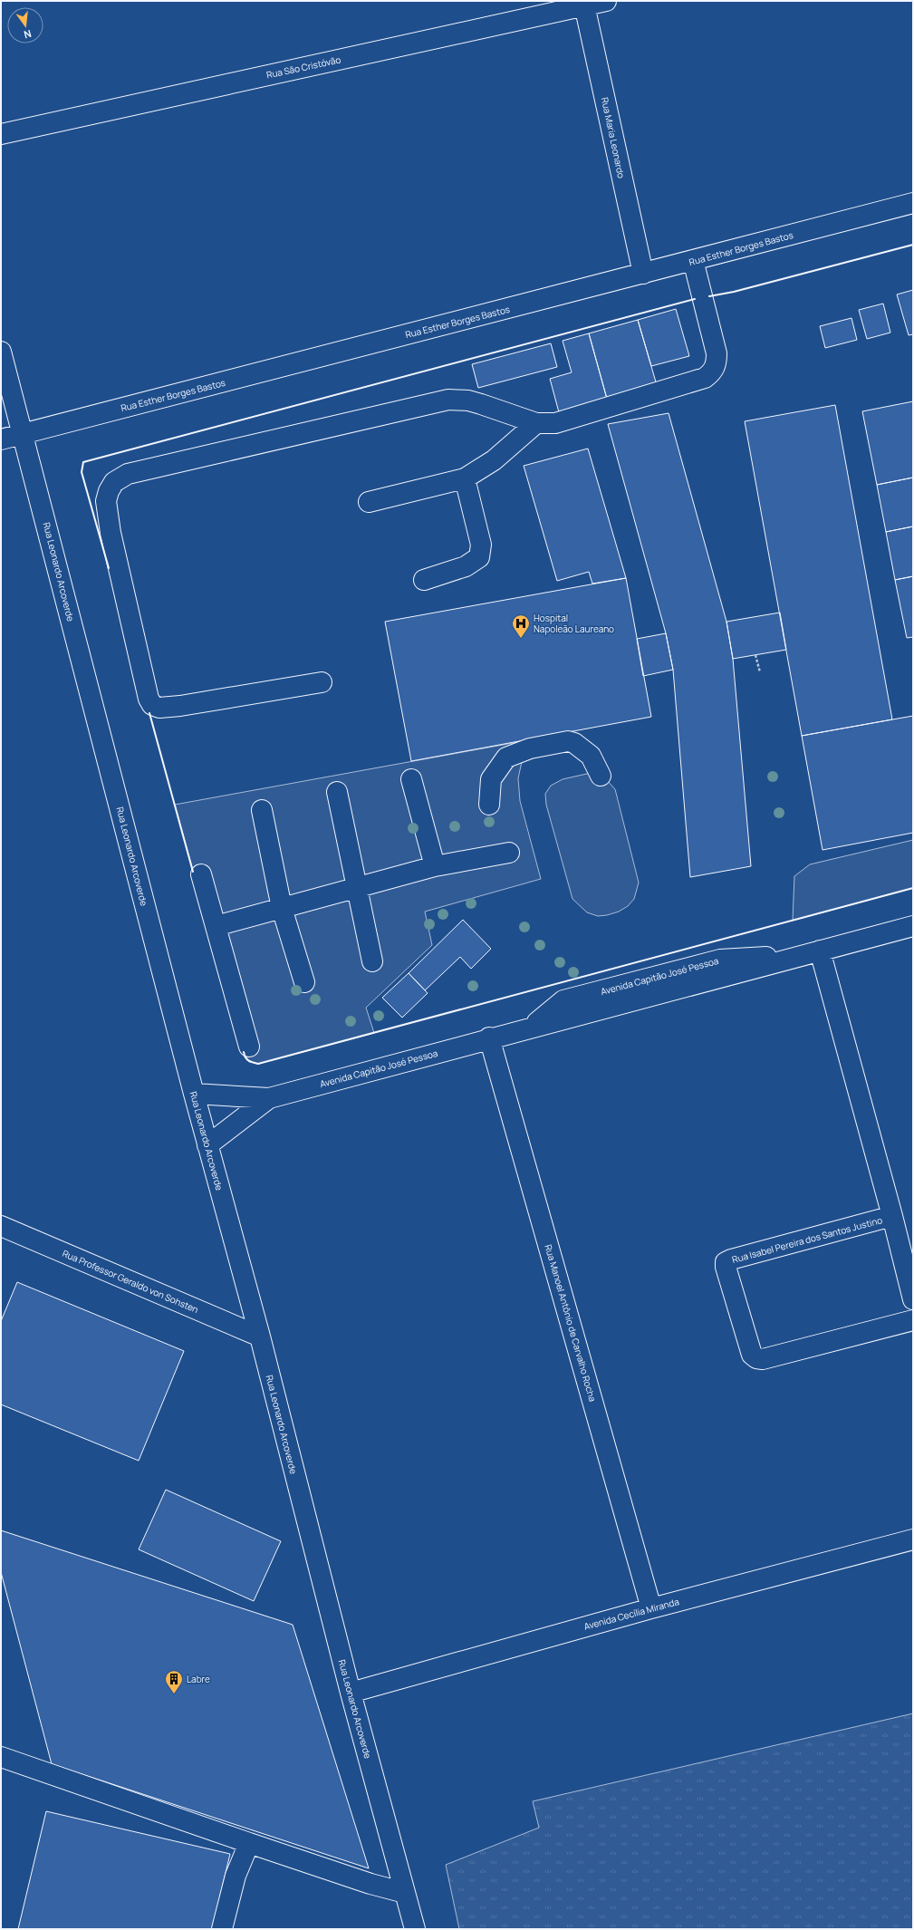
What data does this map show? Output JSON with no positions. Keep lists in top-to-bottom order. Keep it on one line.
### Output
{"streets":{"street":["Rua São Cristóvão","Rua Maria Leonardo","Rua Esther Borges Bastos","Rua Leonardo Arcoverde","Avenida Capitão José Pessoa","Rua Isabel Pereira dos Santos Justino","Rua Professor Geraldo von Sohsten","Rua Manoel Antônio de Carvalho Rocha","Avenida Cecília Miranda"]},"crossings":[["Rua São Cristóvão","Rua Maria Leonardo"],["Rua Maria Leonardo","Rua Esther Borges Bastos"],["Rua Esther Borges Bastos","Rua Leonardo Arcoverde"],["Rua Leonardo Arcoverde","Avenida Capitão José Pessoa"],["Rua Leonardo Arcoverde","Rua Professor Geraldo von Sohsten"],["Rua Leonardo Arcoverde","Avenida Cecília Miranda"],["Avenida Capitão José Pessoa","Rua Isabel Pereira dos Santos Justino"],["Avenida Capitão José Pessoa","Rua Manoel Antônio de Carvalho Rocha"],["Rua Manoel Antônio de Carvalho Rocha","Avenida Cecília Miranda"]],"places":{"hospital":["Hospital Napoleão Laureano"],"building":["Labre"]},"north":"bottom"}
